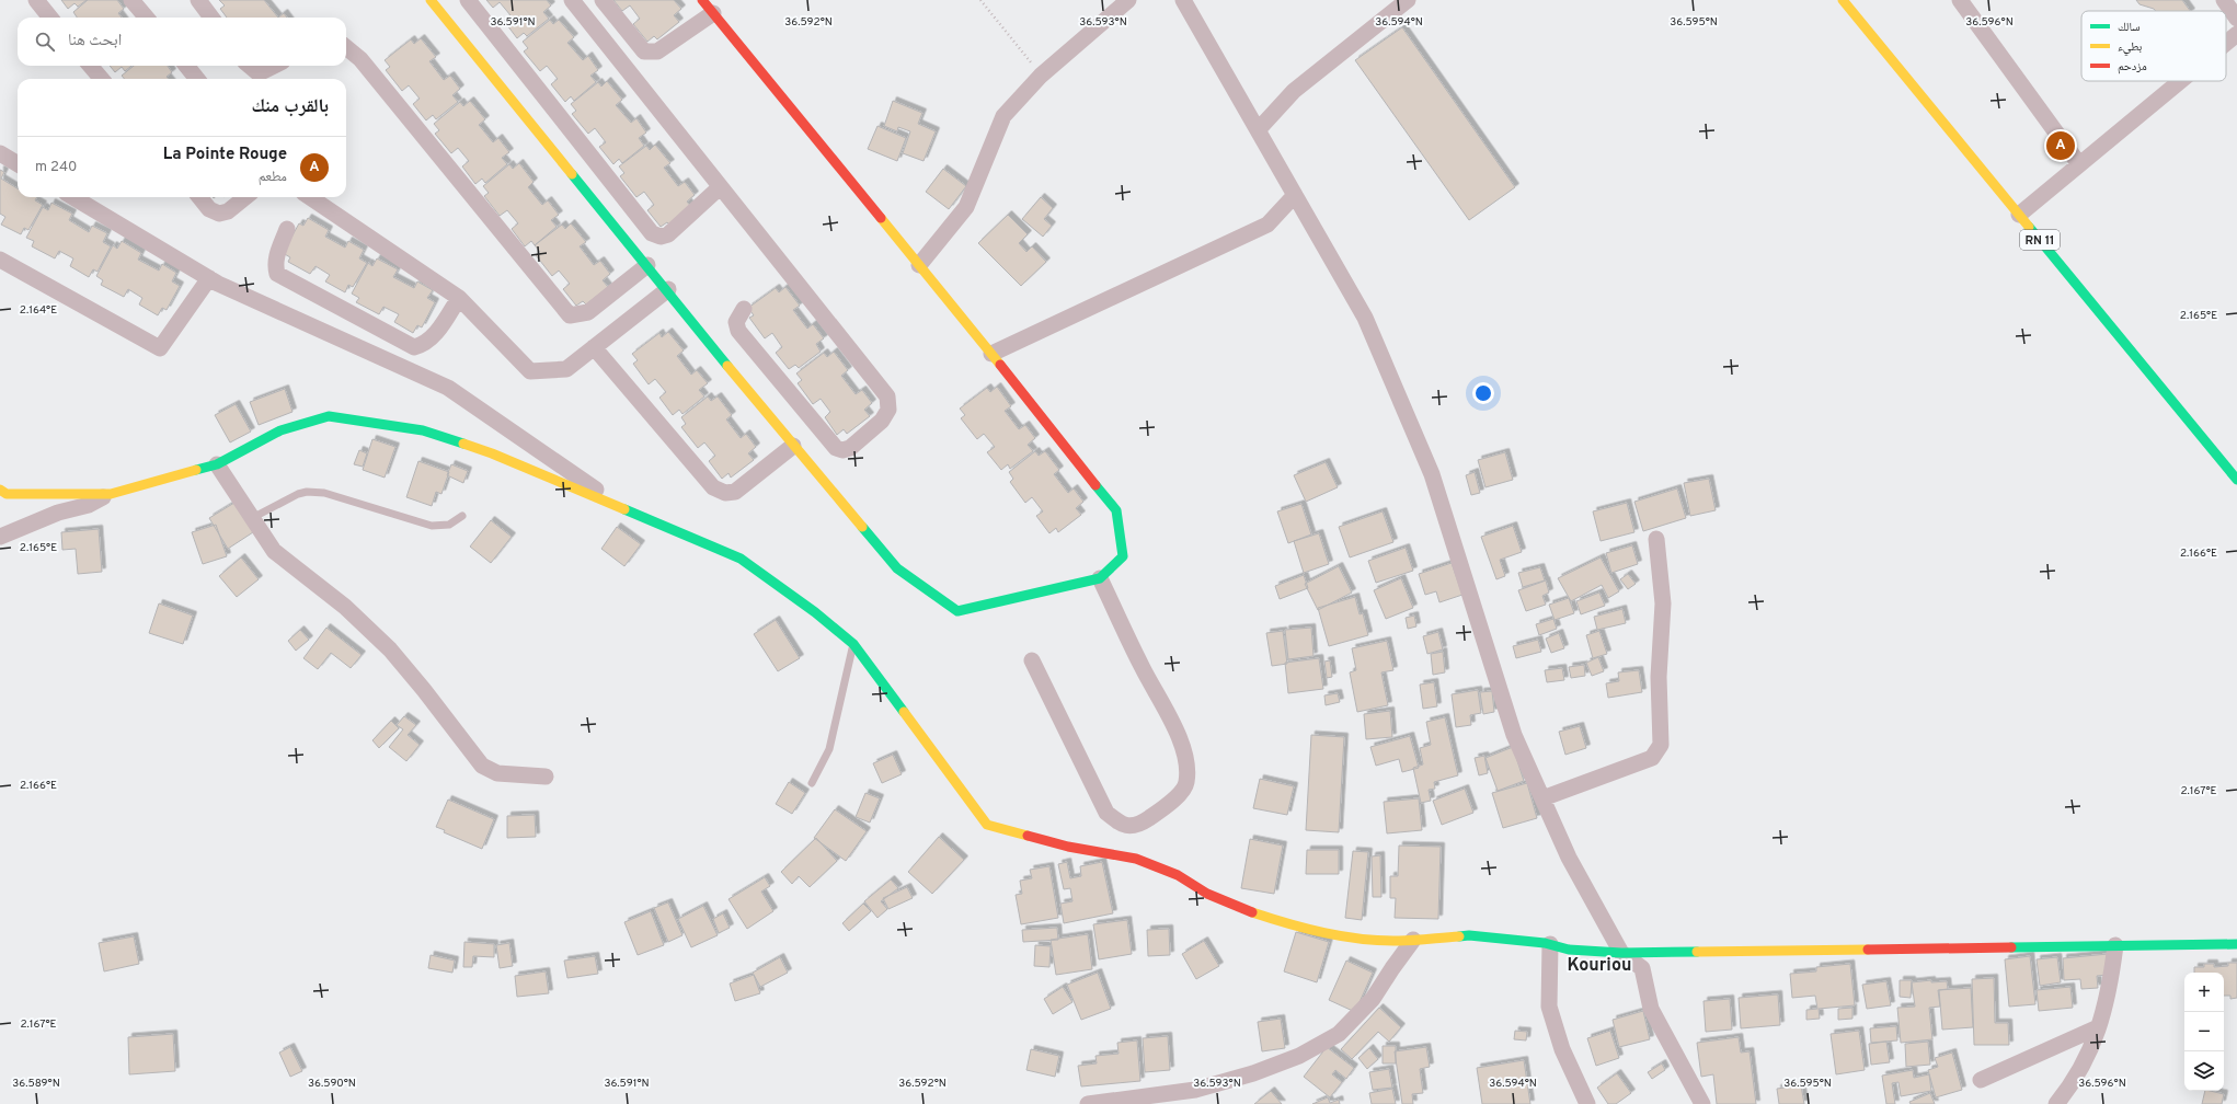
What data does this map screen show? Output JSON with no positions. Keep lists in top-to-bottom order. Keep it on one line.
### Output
{"streets":{"street":["RN 11"]},"districts":["Kouriou"],"legend":["سالك","بطيء","مزدحم"],"page":{"search":"ابحث هنا","heading":"بالقرب منك","pins":"A","list":[{"mark":"A","name":"La Pointe Rouge","note":"مطعم","value":"240 m"}],"map_buttons":["+","−"]},"coordinates":["36.591°N","36.592°N","36.593°N","36.594°N","36.595°N","36.596°N","2.164°E","2.165°E","2.166°E","2.167°E","36.589°N","36.590°N"]}
